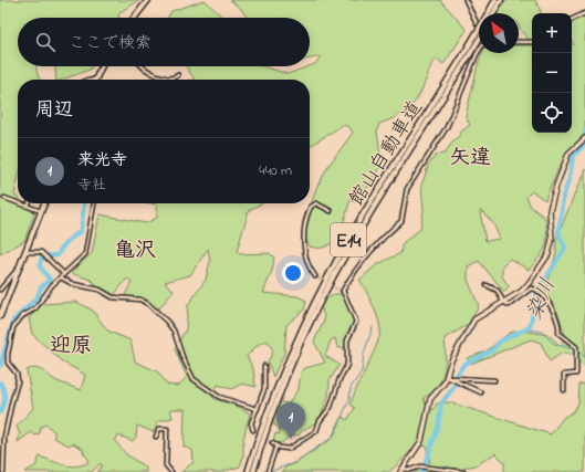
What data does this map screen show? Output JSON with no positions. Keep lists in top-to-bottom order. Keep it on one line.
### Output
{"streets":{"highway":["館山自動車道","E14"]},"districts":["矢違","亀沢","迎原"],"water":["染川"],"north":"top left","page":{"map_buttons":["+","−"],"search":"ここで検索","heading":"周辺","list":[{"mark":"1","name":"来光寺","note":"寺社","value":"440 m"}],"pins":"1"}}
